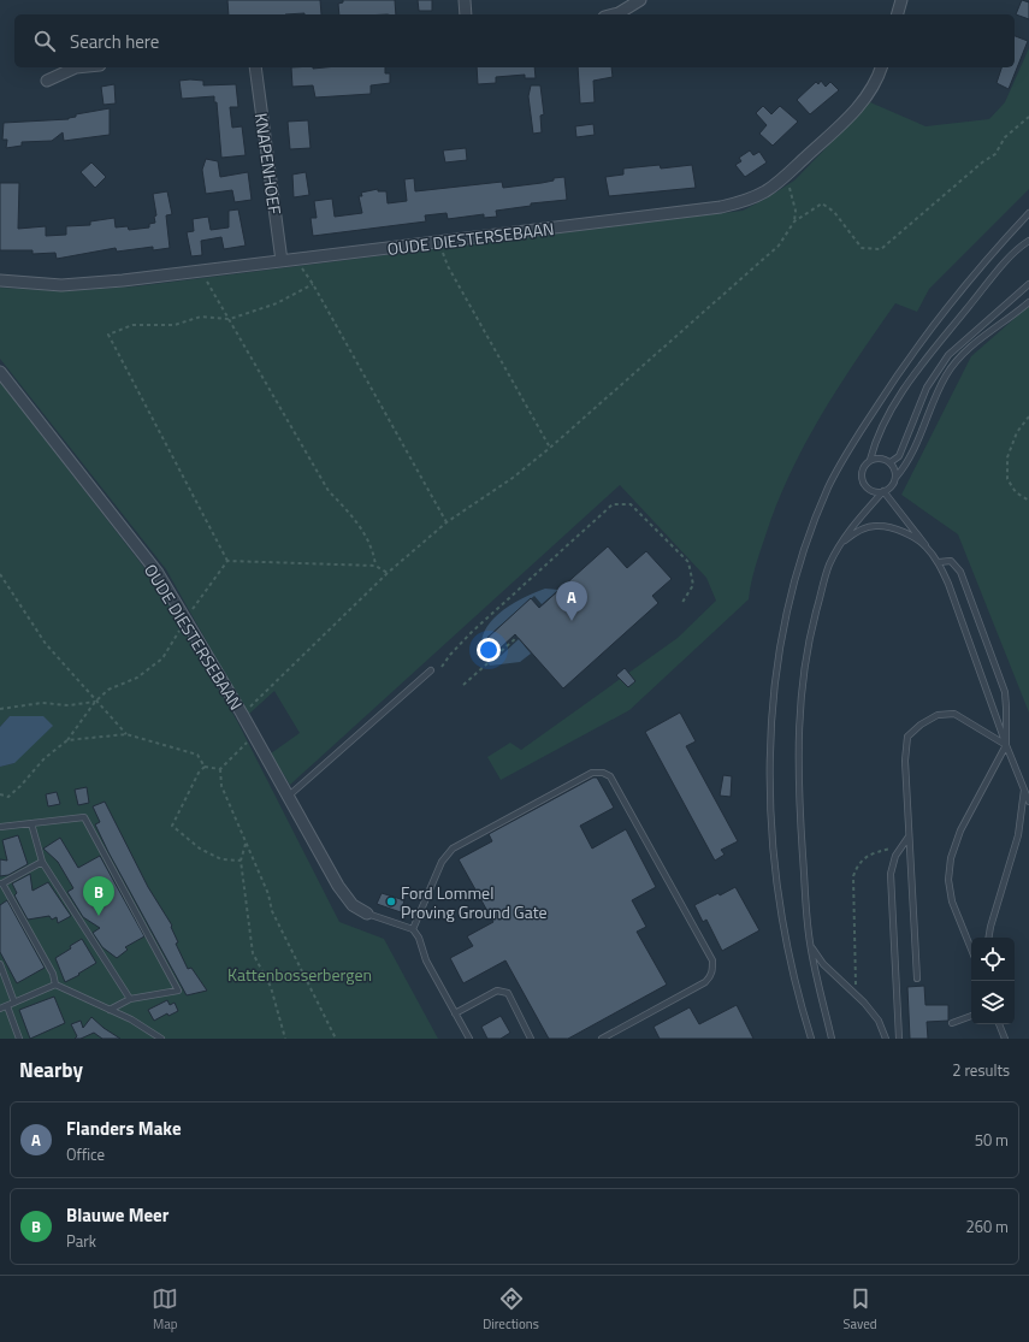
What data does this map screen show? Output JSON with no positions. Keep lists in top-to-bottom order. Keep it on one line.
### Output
{"streets":{"street":["KNAPENHOEF","OUDE DIESTERSEBAAN"]},"crossings":[["KNAPENHOEF","OUDE DIESTERSEBAAN"]],"parks":["Kattenbosserbergen"],"places":["Ford Lommel Proving Ground Gate"],"page":{"search":"Search here","pins":["A","B"],"heading":["Nearby","2 results"],"list":[{"mark":"A","name":"Flanders Make","note":"Office","value":"50 m"},{"mark":"B","name":"Blauwe Meer","note":"Park","value":"260 m"}],"nav":["Map","Directions","Saved"]}}
